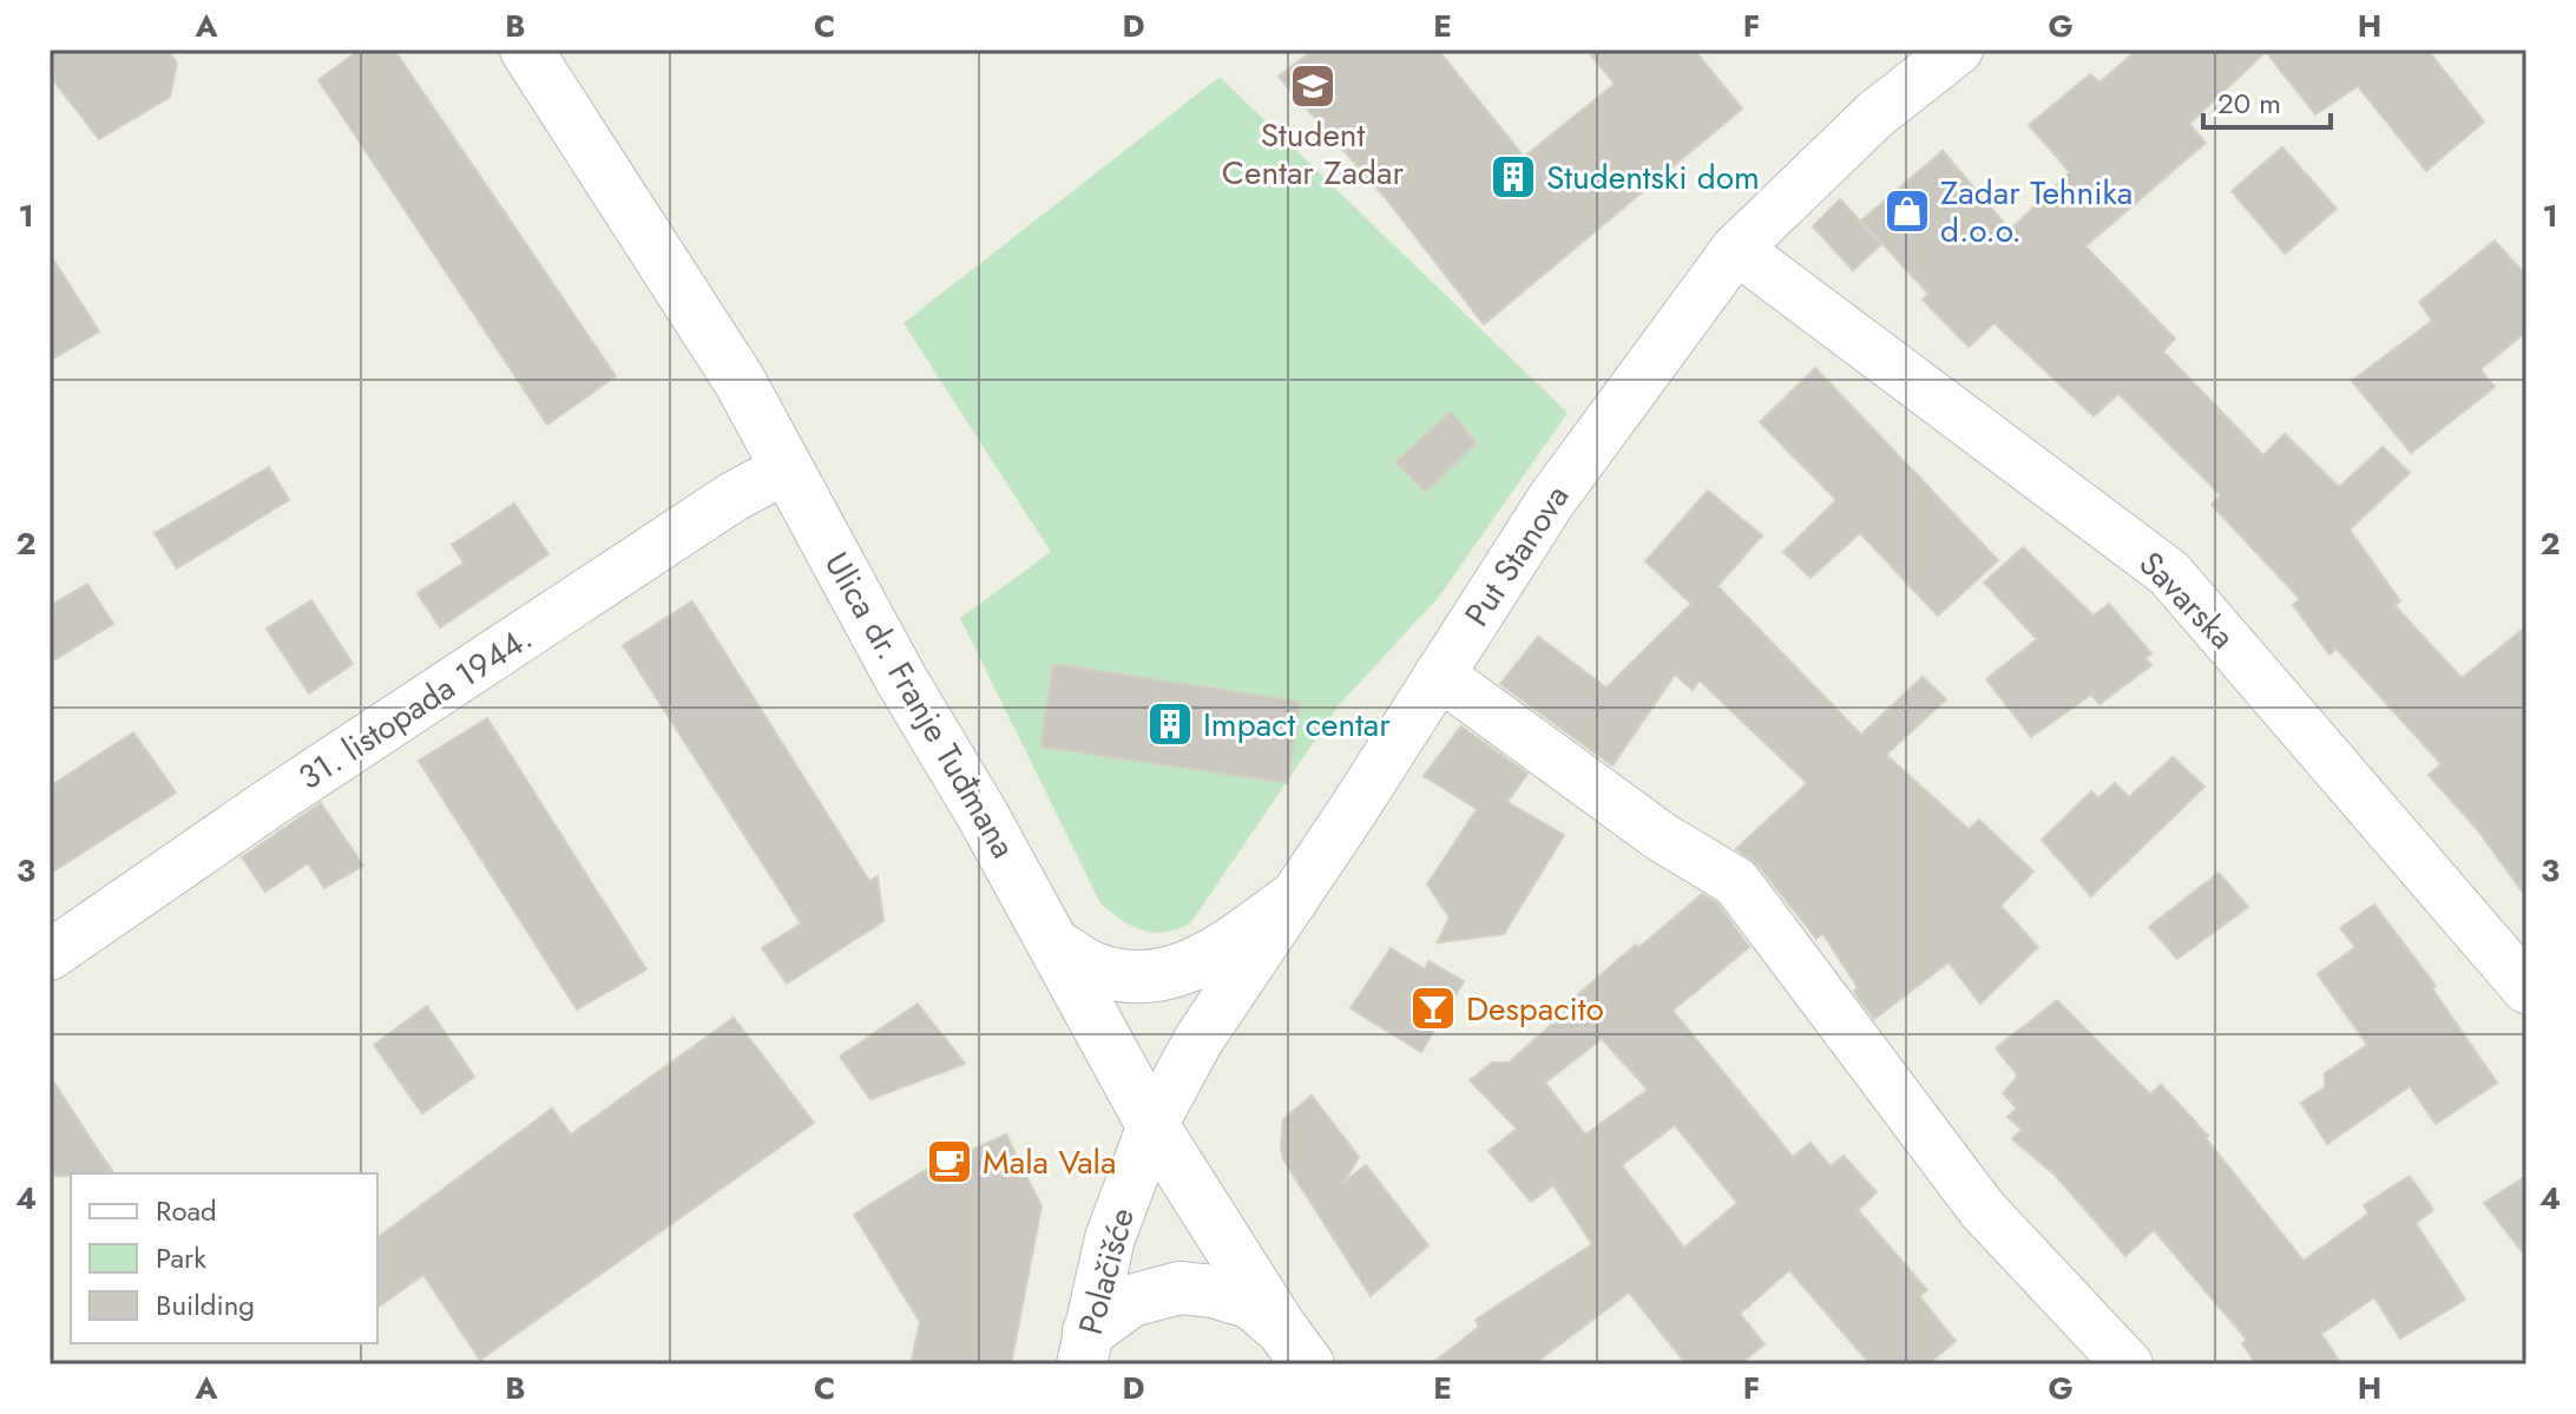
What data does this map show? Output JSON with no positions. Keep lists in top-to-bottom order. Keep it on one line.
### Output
{"streets":{"main road":["Ulica dr. Franje Tuđmana"],"street":["Put Stanova","Savarska","31. listopada 1944.","Polačišće"]},"crossings":[["Put Stanova","Savarska"],["Put Stanova","Ulica dr. Franje Tuđmana"],["Put Stanova","Polačišće"],["Ulica dr. Franje Tuđmana","31. listopada 1944."],["Ulica dr. Franje Tuđmana","Polačišće"]],"places":{"school or university":["Student Centar Zadar"],"building":["Studentski dom","Impact centar"],"shop":["Zadar Tehnika d.o.o."],"bar":["Despacito"],"cafe":["Mala Vala"]},"legend":["Road","Park","Building"],"scale_bar":"20 m","grid":{"columns":["A","B","C","D","E","F","G","H"],"rows":["1","2","3","4"]}}
